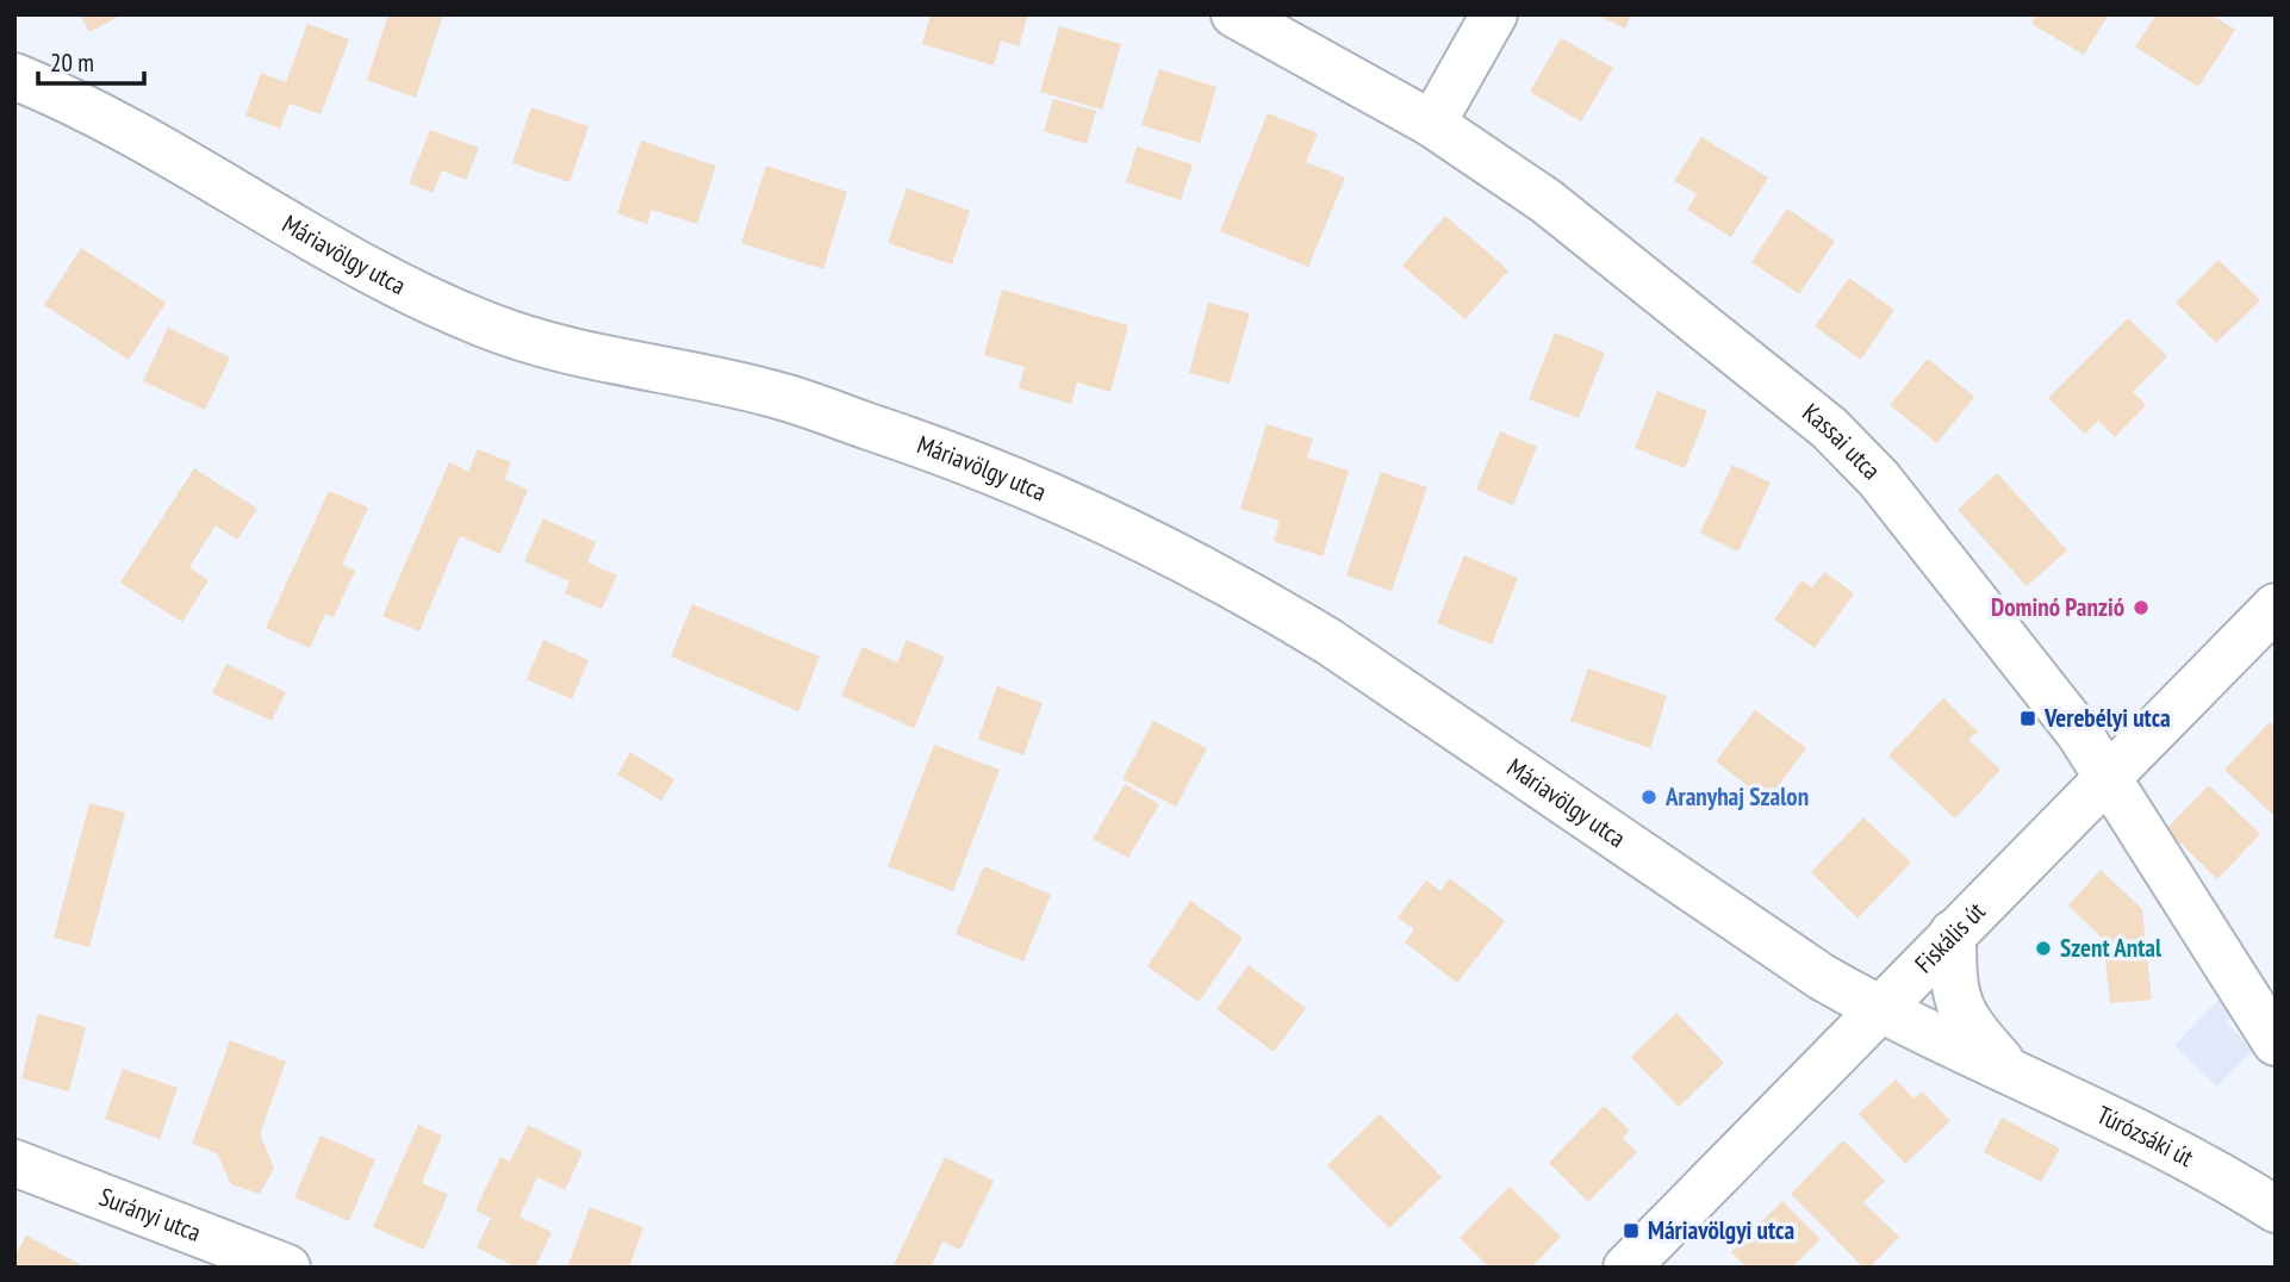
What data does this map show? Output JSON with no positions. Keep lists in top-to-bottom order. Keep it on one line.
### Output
{"streets":{"street":["Máriavölgy utca","Kassai utca","Fiskális út","Túrózsáki út","Surányi utca"]},"crossings":[["Máriavölgy utca","Fiskális út"],["Máriavölgy utca","Túrózsáki út"],["Kassai utca","Fiskális út"],["Fiskális út","Túrózsáki út"]],"places":{"other":["Dominó Panzió","Aranyhaj Szalon","Szent Antal"],"transit":["Verebélyi utca","Máriavölgyi utca"]},"scale_bar":"20 m"}
